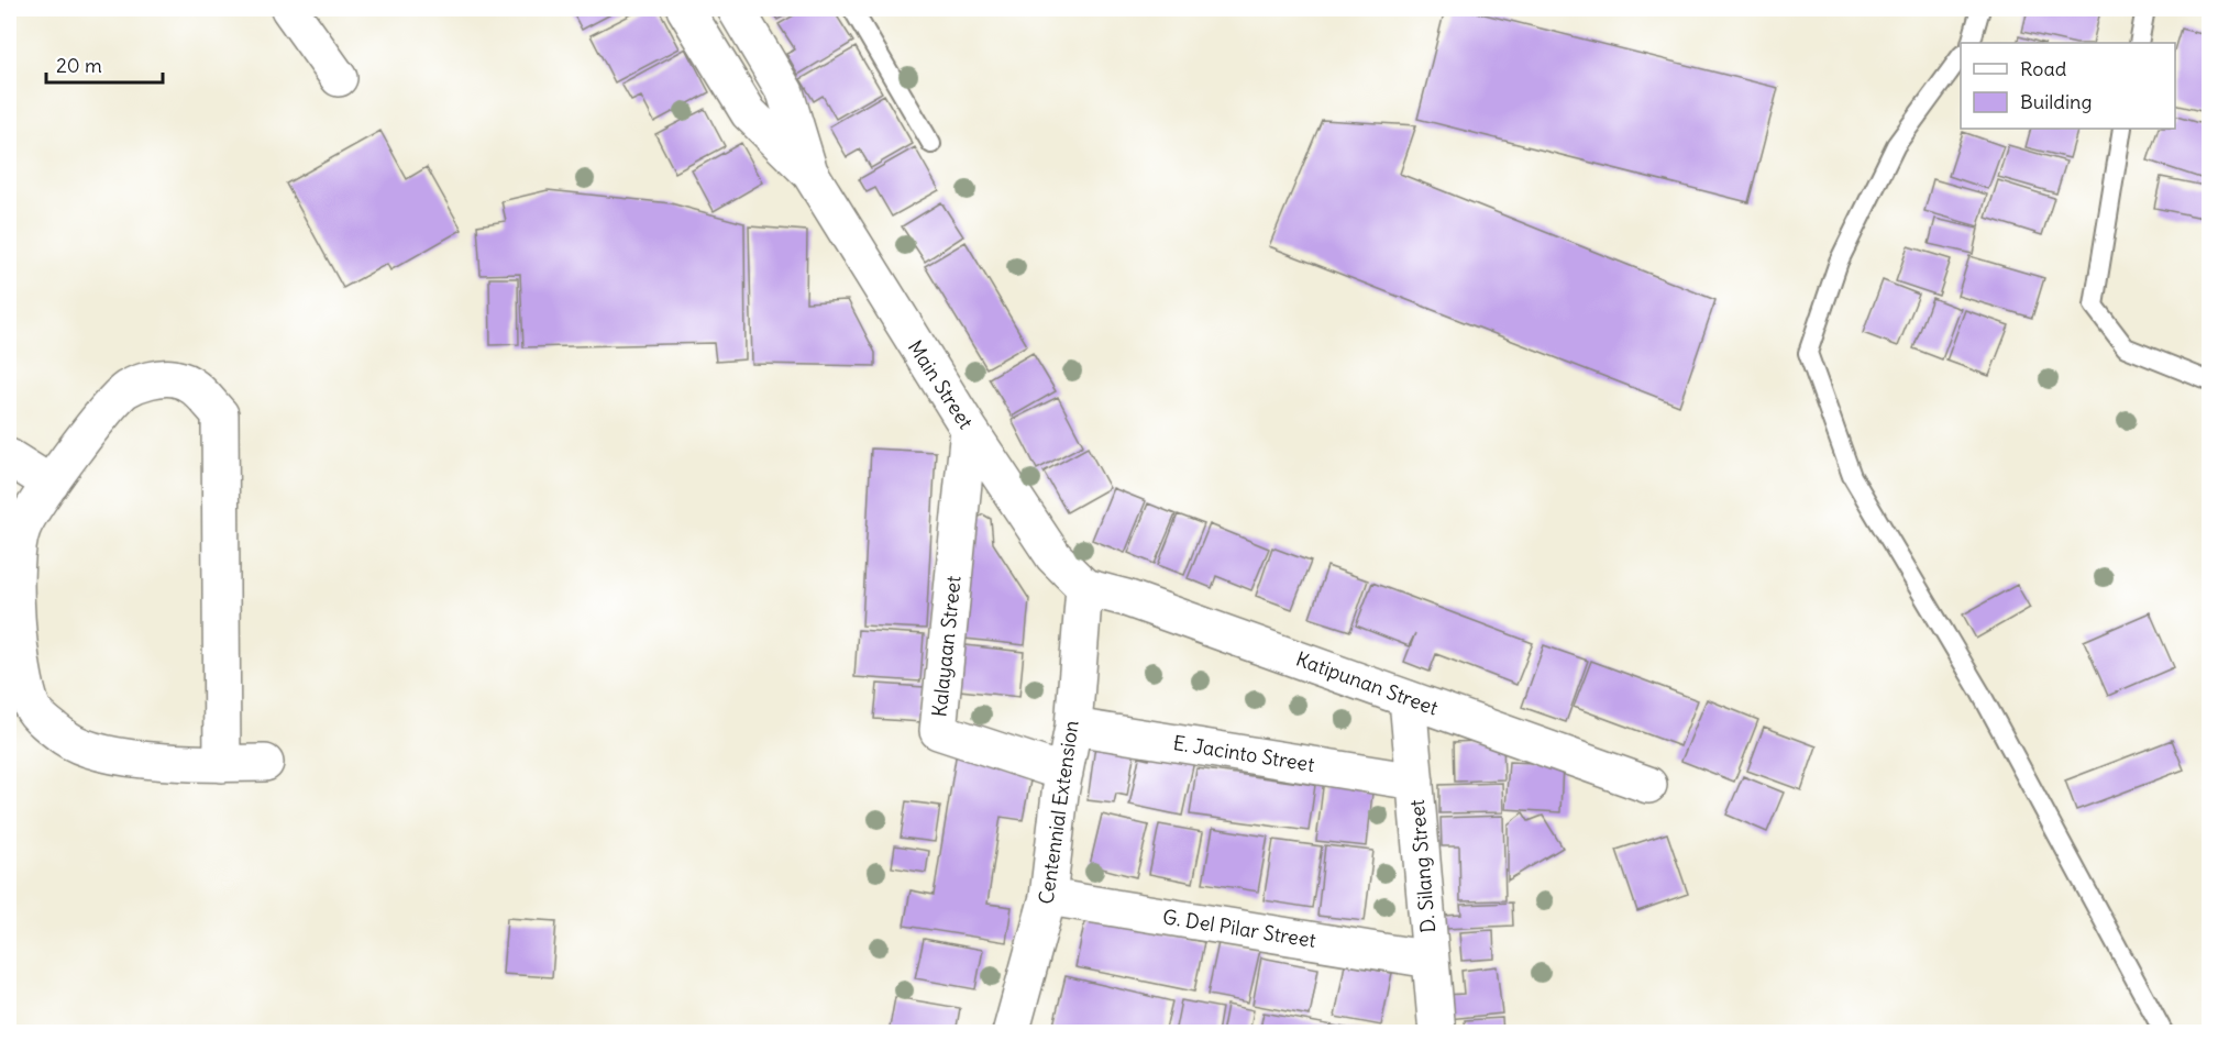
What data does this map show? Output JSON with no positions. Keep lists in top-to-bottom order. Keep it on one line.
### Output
{"streets":{"street":["Main Street","Kalayaan Street","Katipunan Street","E. Jacinto Street","Centennial Extension","D. Silang Street","G. Del Pilar Street"]},"crossings":[["Main Street","Kalayaan Street"],["Main Street","Katipunan Street"],["Main Street","Centennial Extension"],["Kalayaan Street","Centennial Extension"],["Katipunan Street","Centennial Extension"],["Katipunan Street","D. Silang Street"],["E. Jacinto Street","Centennial Extension"],["E. Jacinto Street","D. Silang Street"],["Centennial Extension","G. Del Pilar Street"],["D. Silang Street","G. Del Pilar Street"]],"legend":["Road","Building"],"scale_bar":"20 m"}
